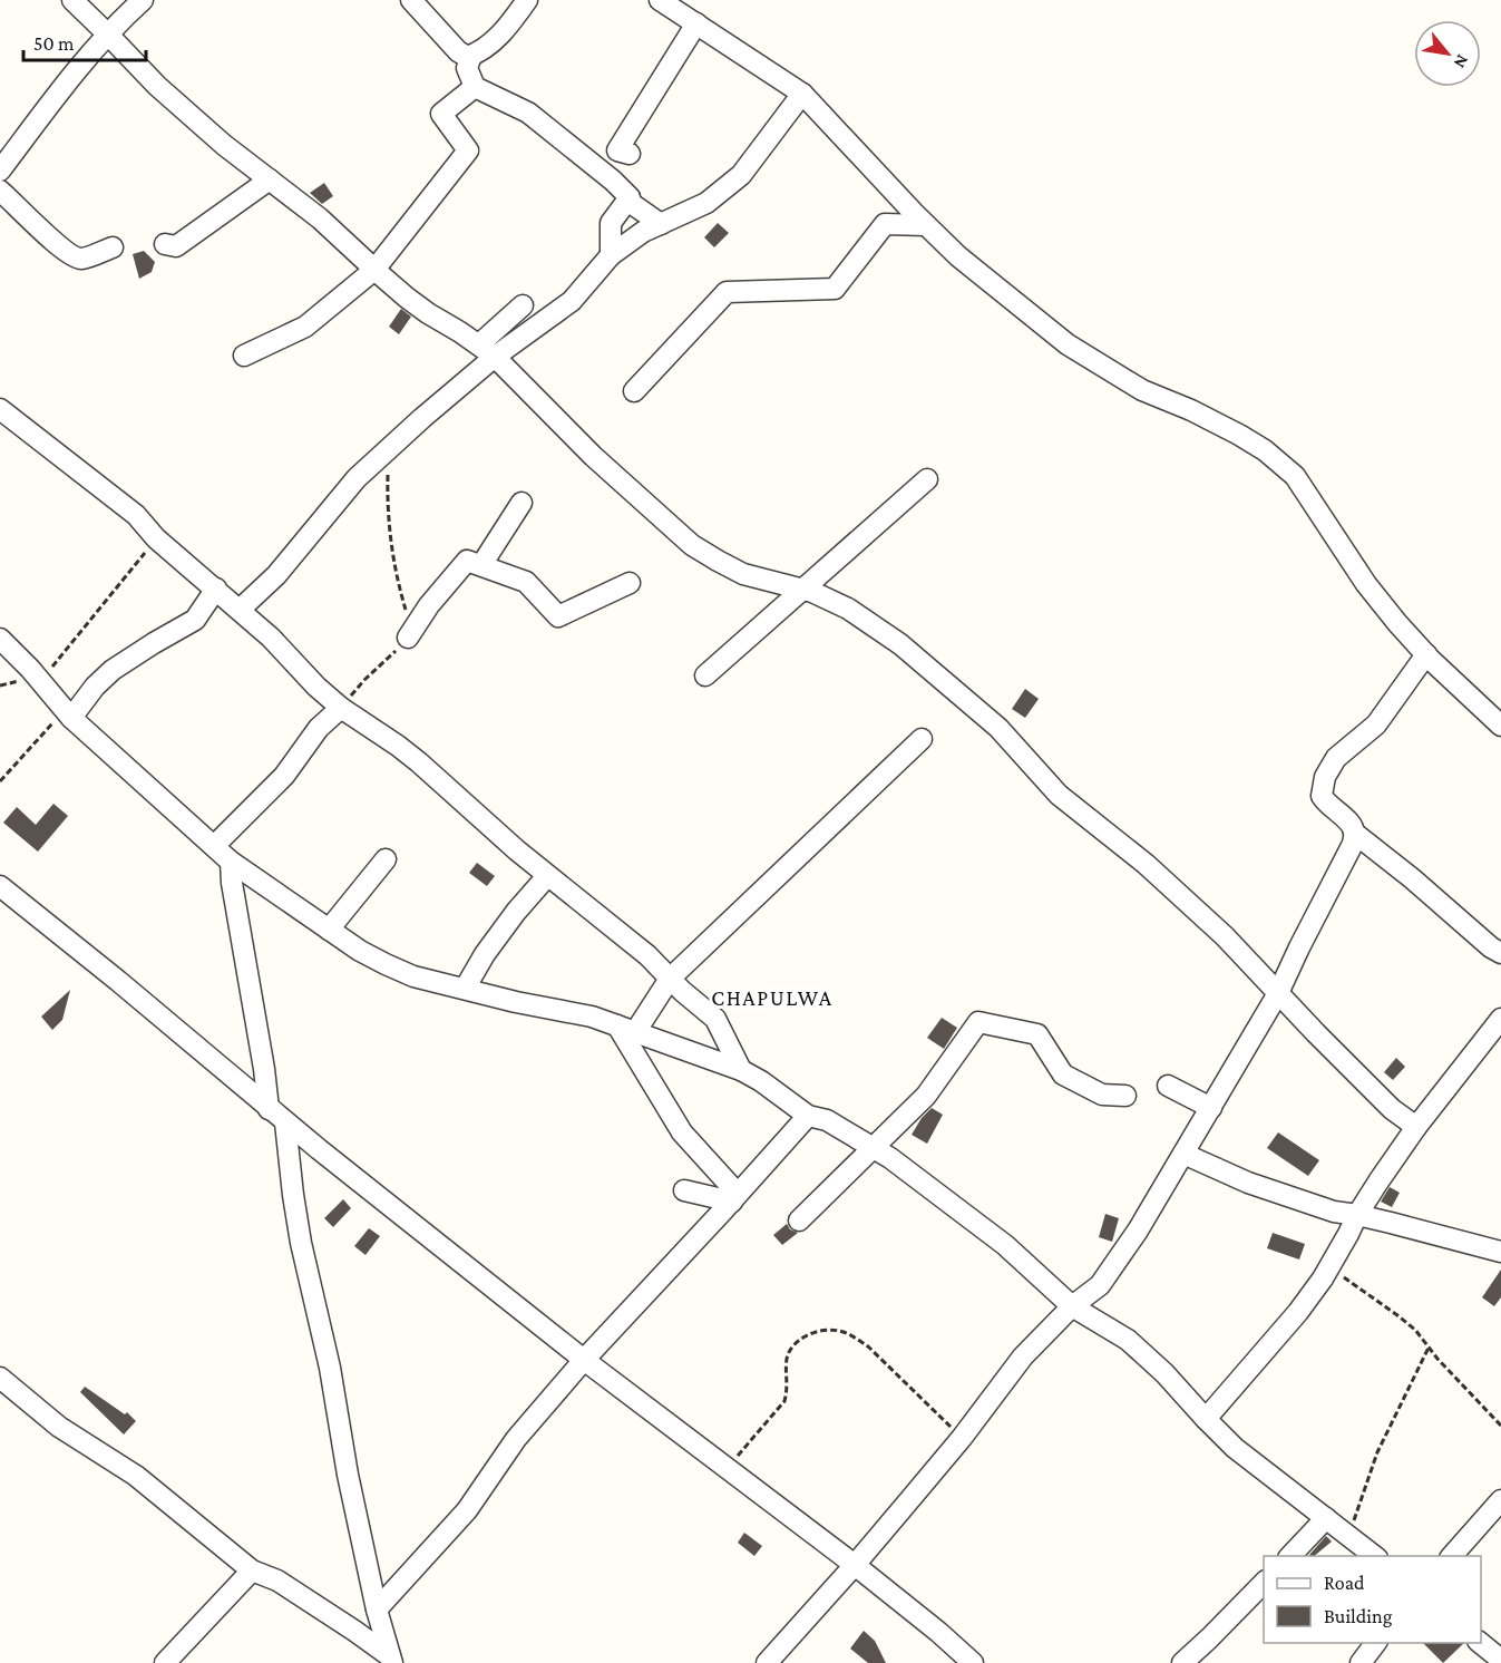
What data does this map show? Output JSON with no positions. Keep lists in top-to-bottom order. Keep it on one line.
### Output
{"districts":["CHAPULWA"],"legend":["Road","Building"],"scale_bar":"50 m","north":"bottom right"}
